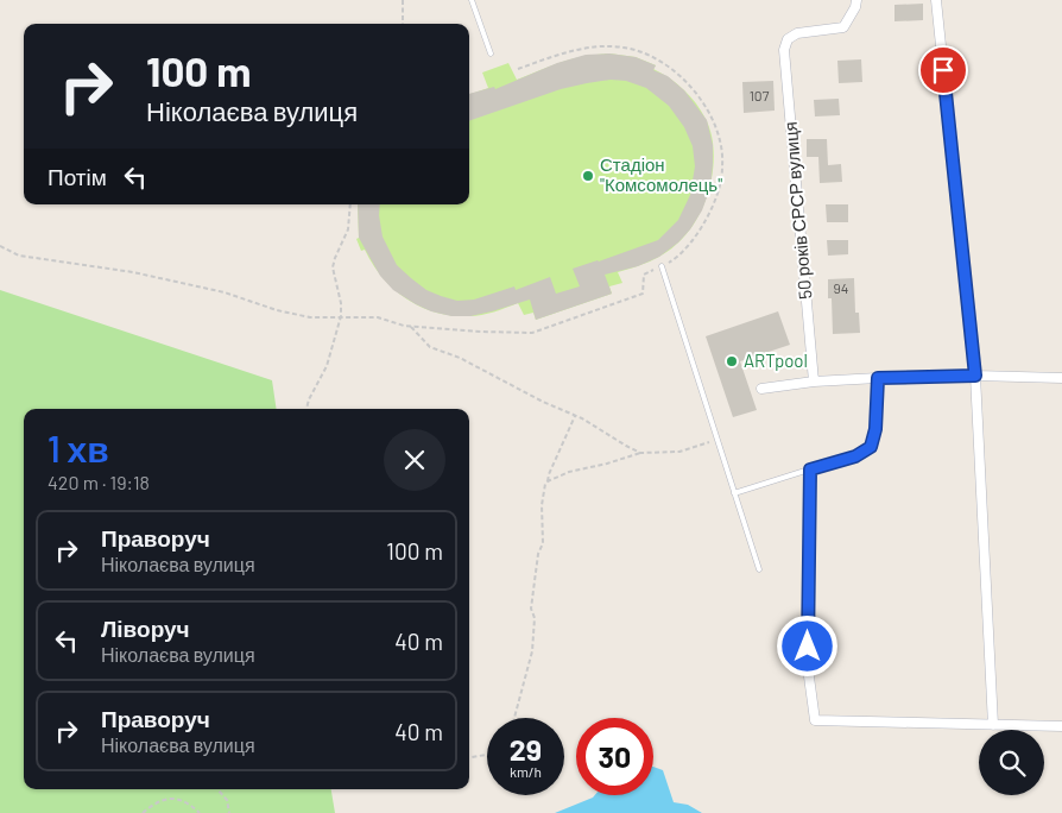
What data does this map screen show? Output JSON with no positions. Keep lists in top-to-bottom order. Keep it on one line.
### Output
{"streets":{"street":["50 років СРСР вулиця"]},"places":["Стадіон \"Комсомолець\"","ARTpool"],"house_numbers":["107","94"],"page":{"turn":["100 m","Ніколаєва вулиця"],"then":"Потім","heading":["1 хв","420 m · 19:18"],"list":[{"name":"Праворуч","note":"Ніколаєва вулиця","value":"100 m"},{"name":"Ліворуч","note":"Ніколаєва вулиця","value":"40 m"},{"name":"Праворуч","note":"Ніколаєва вулиця","value":"40 m"}],"speed":"29 km/h","limit":"30"}}
